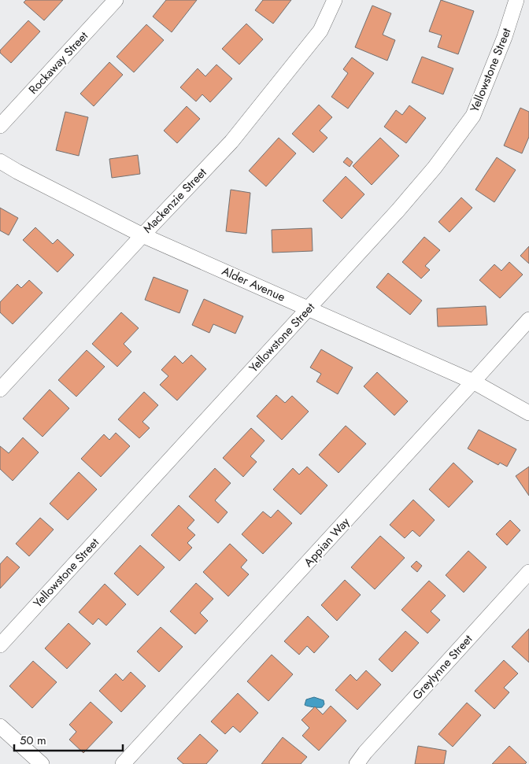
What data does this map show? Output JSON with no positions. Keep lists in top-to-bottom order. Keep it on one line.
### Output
{"streets":{"street":["Rockaway Street","Yellowstone Street","Mackenzie Street","Alder Avenue","Appian Way","Greylynne Street"]},"crossings":[["Yellowstone Street","Alder Avenue"],["Mackenzie Street","Alder Avenue"],["Alder Avenue","Appian Way"]],"scale_bar":"50 m"}
